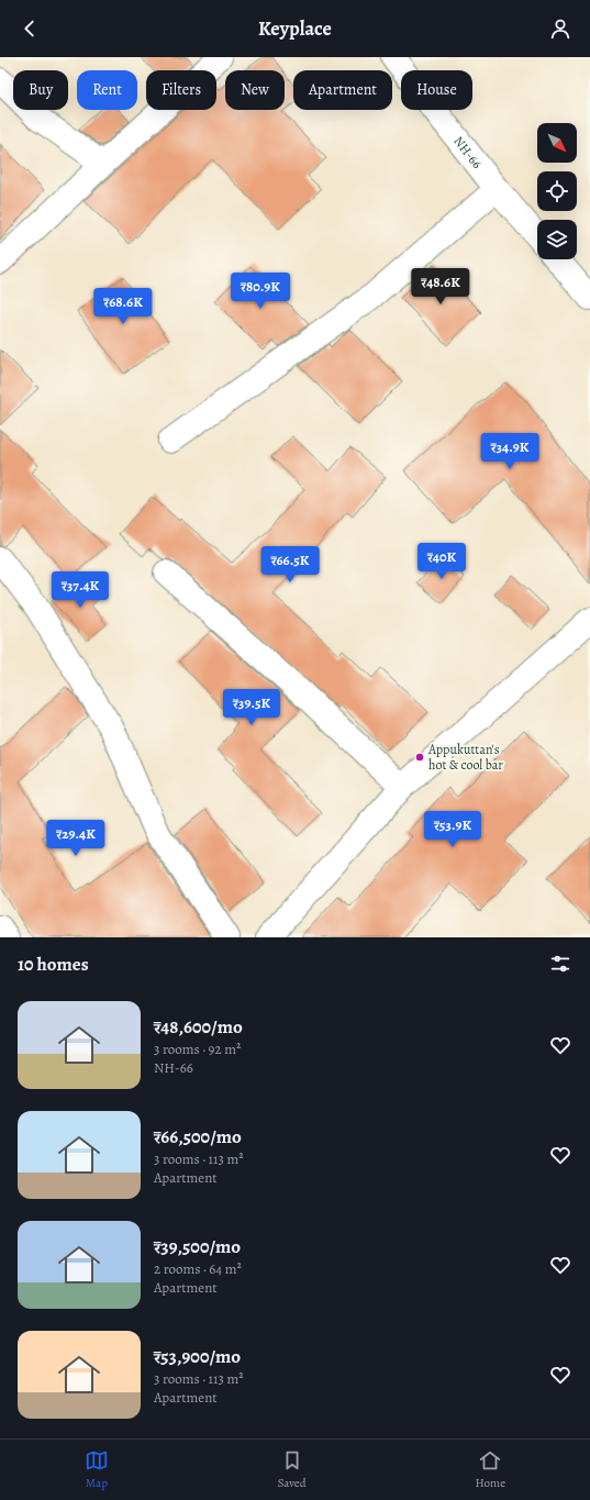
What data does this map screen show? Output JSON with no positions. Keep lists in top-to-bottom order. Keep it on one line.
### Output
{"streets":{"street":["NH-66"]},"places":["Appukuttan's hot & cool bar"],"north":"bottom right","page":{"header":"Keyplace","chip":["Buy","Rent","Filters","New","Apartment","House"],"price":["₹48.6K","₹80.9K","₹68.6K","₹34.9K","₹40K","₹66.5K","₹37.4K","₹39.5K","₹53.9K","₹29.4K"],"heading":"10 homes","list":[{"name":"₹48,600/mo","note":"3 rooms · 92 m² · NH-66"},{"name":"₹66,500/mo","note":"3 rooms · 113 m² · Apartment"},{"name":"₹39,500/mo","note":"2 rooms · 64 m² · Apartment"},{"name":"₹53,900/mo","note":"3 rooms · 113 m² · Apartment"}],"tabs":["Map","Saved","Home"]}}
